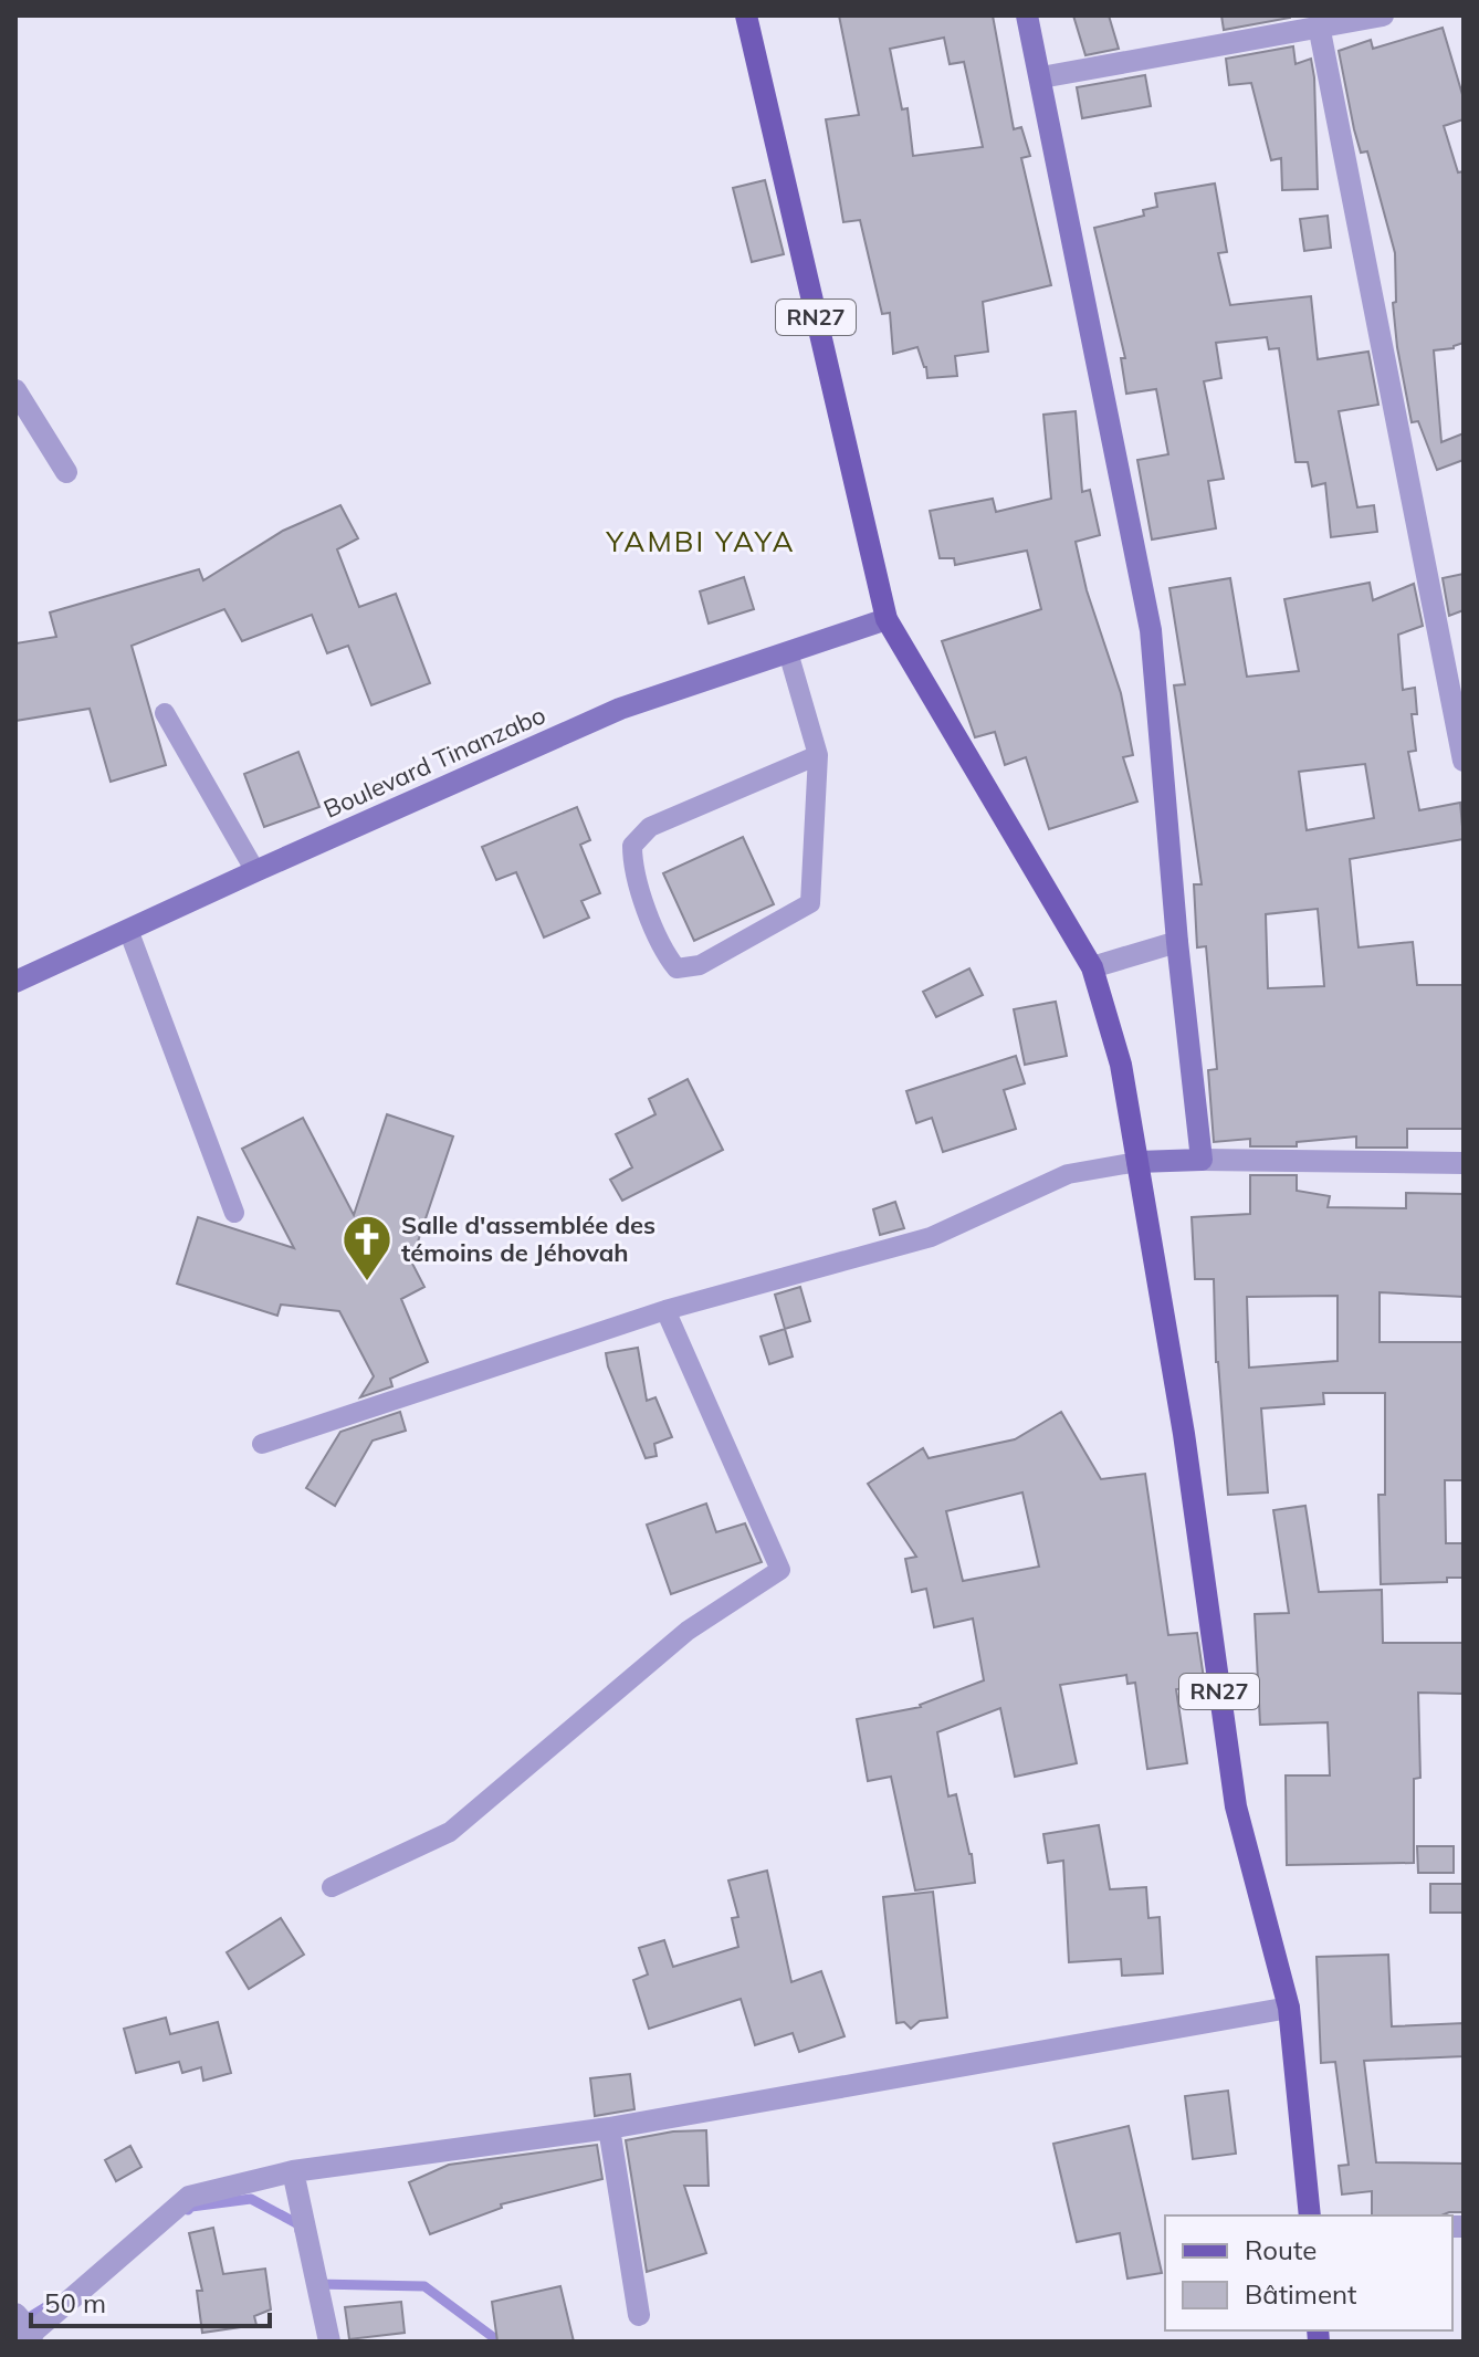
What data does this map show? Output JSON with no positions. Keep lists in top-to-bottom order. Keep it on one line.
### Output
{"streets":{"main road":["RN27"],"street":["Boulevard Tinanzabo"]},"crossings":[["RN27","Boulevard Tinanzabo"]],"districts":["YAMBI YAYA"],"places":{"church":["Salle d'assemblée des témoins de Jéhovah"]},"legend":["Route","Bâtiment"],"scale_bar":"50 m"}
